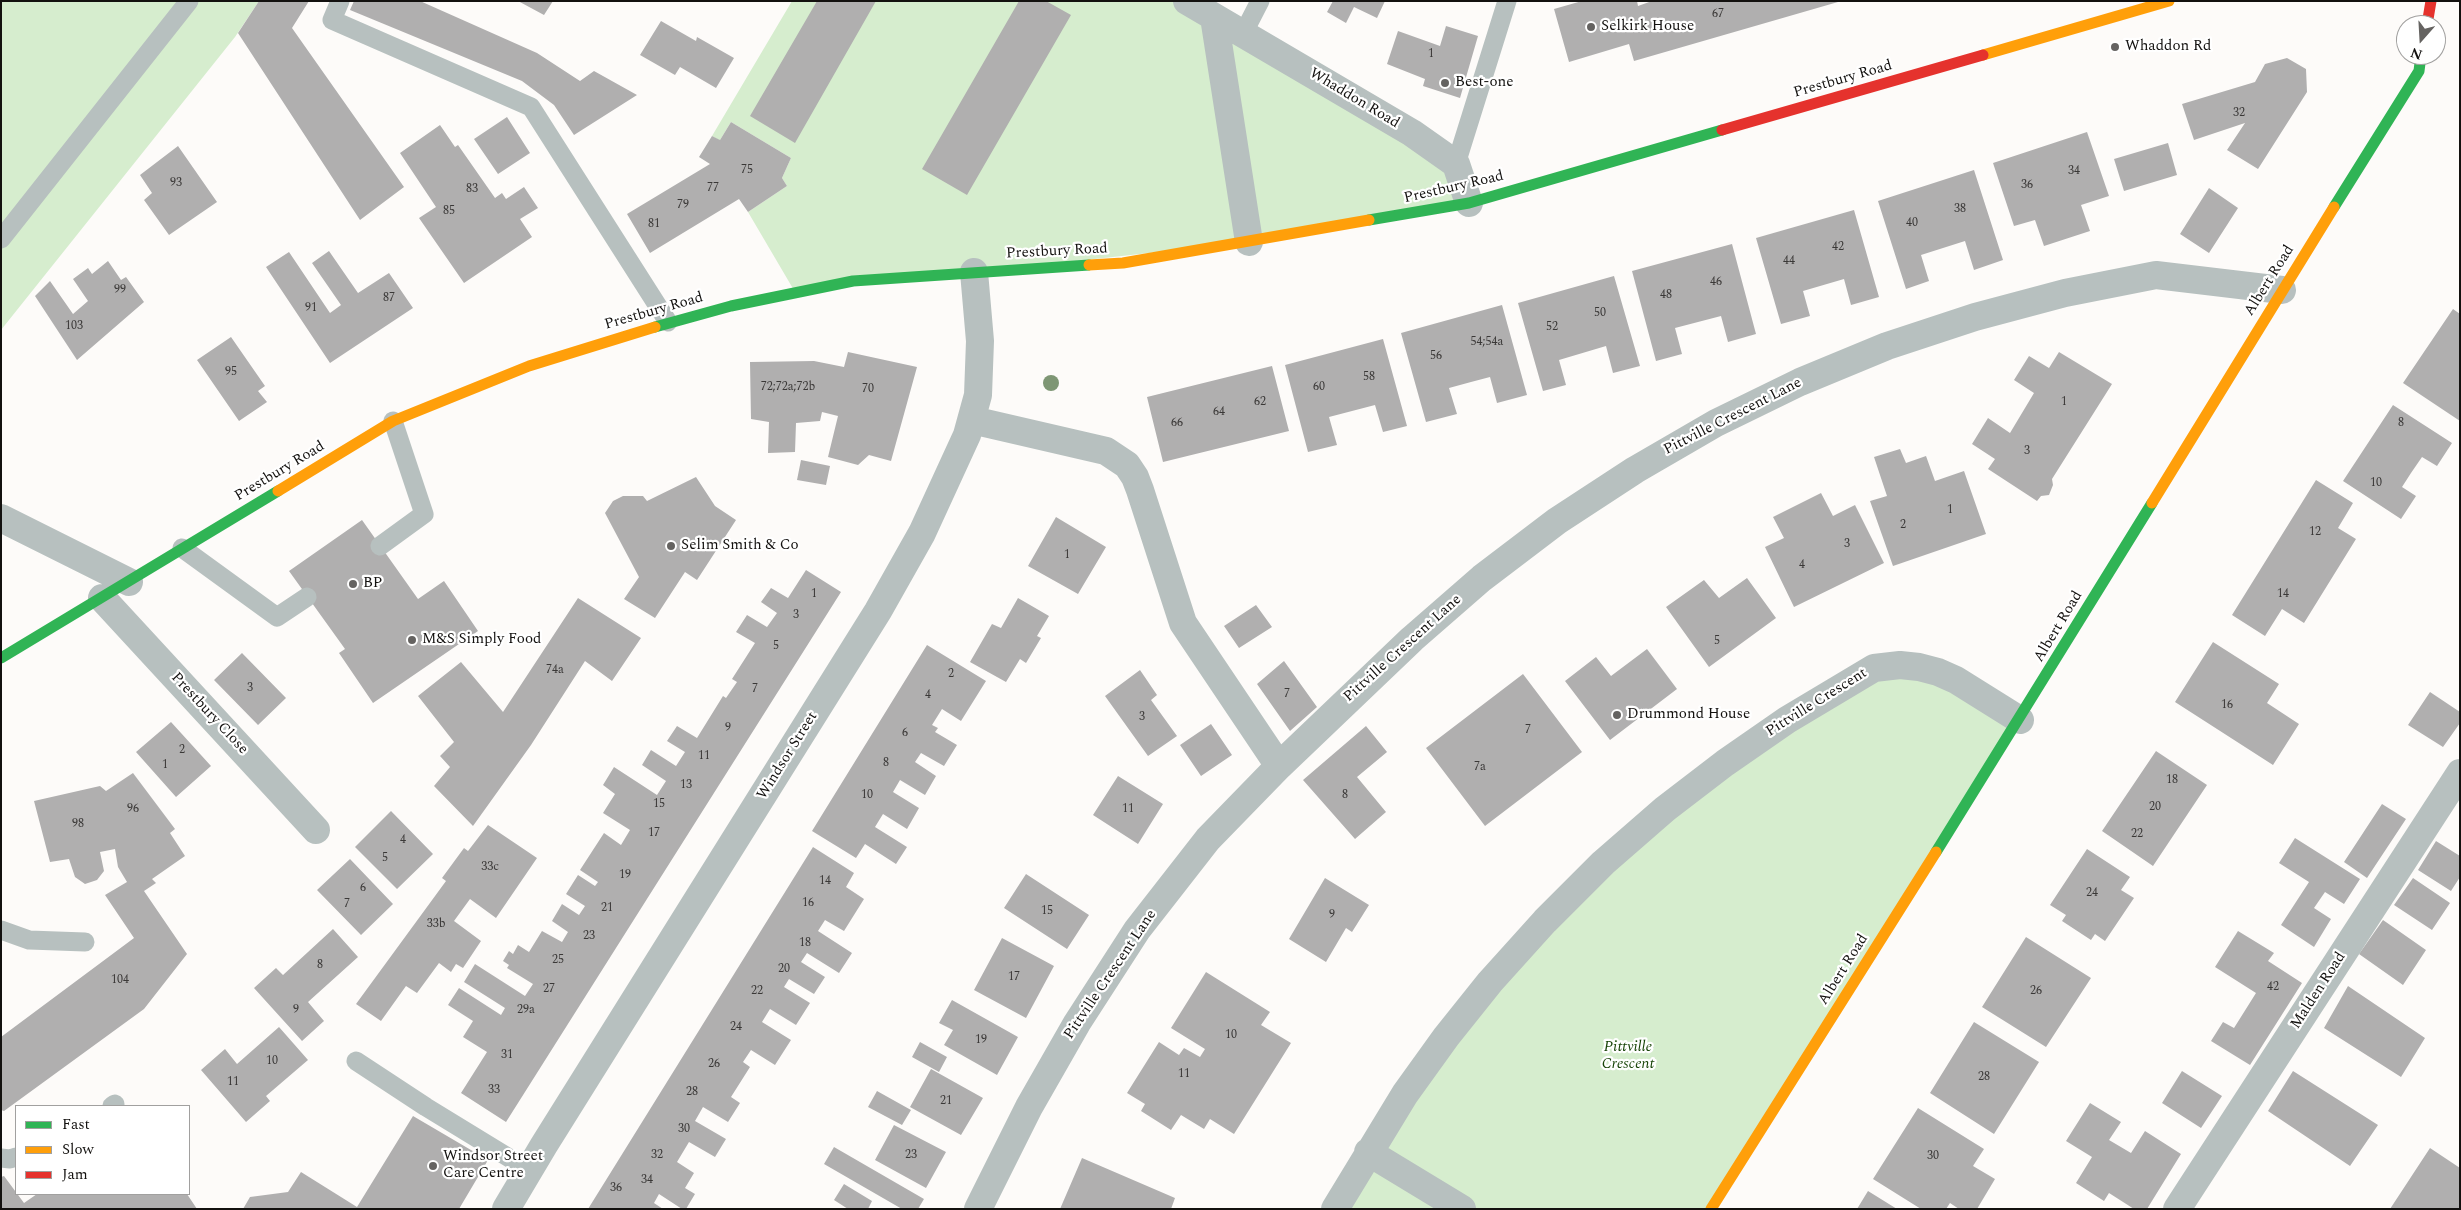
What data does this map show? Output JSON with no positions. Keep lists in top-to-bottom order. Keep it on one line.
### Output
{"streets":{"main road":["Prestbury Road","Albert Road"],"street":["Whaddon Road","Pittville Crescent Lane","Pittville Crescent","Prestbury Close","Windsor Street","Malden Road"]},"crossings":[["Prestbury Road","Prestbury Close"],["Prestbury Road","Windsor Street"],["Albert Road","Pittville Crescent Lane"],["Albert Road","Pittville Crescent"]],"parks":["Pittville Crescent"],"places":["Selkirk House","Whaddon Rd","Best-one","Selim Smith & Co","BP","M&S Simply Food","Drummond House","Windsor Street Care Centre"],"house_numbers":["67","1","32","75","34","93","36","77","83","79","38","85","40","81","42","44","46","99","48","87","91","50","103","52","54;54a","56","95","58","72;72a;72b","60","70","62","1","64","66","8","3","10","1","2","12","3","1","4","1","14","3","5","5","74a","2","3","7","7","4","16","3","9","7","6","2","11","8","1","7a","18","13","10","8","15","20","96","11","98","17","22","4","5","33c","19","14","6","24","16","7","21","15","9","33b","23","18","25","8","20","17","104","42","27","22","26","9","29a","24","10","19","31","10","26","11","28","11","33","28","21","30","32","23","30","34","36"],"legend":["Fast","Slow","Jam"],"north":"bottom"}
